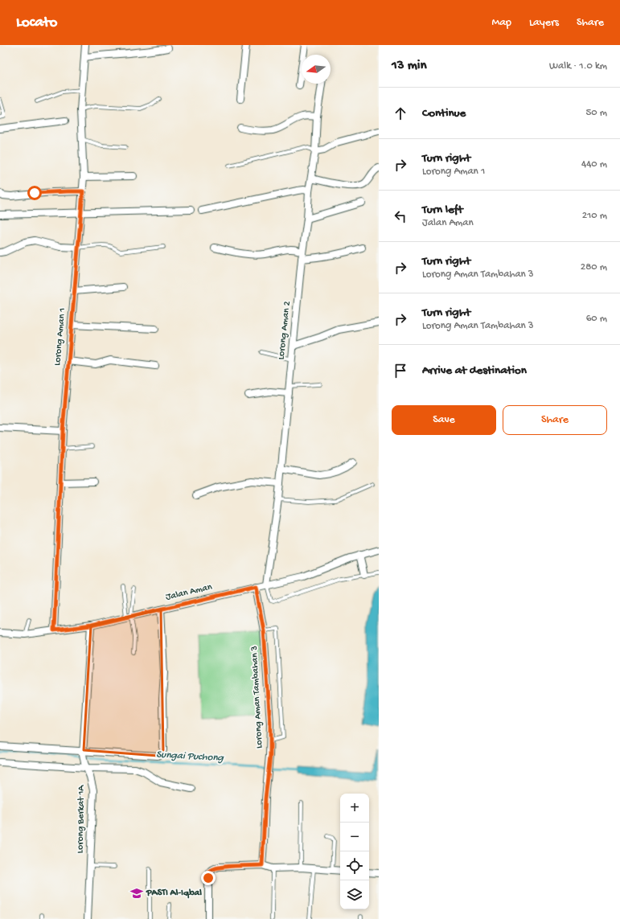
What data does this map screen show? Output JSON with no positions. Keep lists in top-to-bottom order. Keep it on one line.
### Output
{"streets":{"street":["Lorong Aman 2","Lorong Aman 1","Jalan Aman","Lorong Aman Tambahan 3","Lorong Berkat 1A"]},"crossings":[["Lorong Aman 2","Jalan Aman"],["Lorong Aman 1","Jalan Aman"],["Jalan Aman","Lorong Aman Tambahan 3"],["Jalan Aman","Lorong Berkat 1A"]],"water":["Sungai Puchong"],"places":{"school or university":["PASTI Al-Iqbal"]},"north":"left","page":{"header":"Locato","nav":["Map","Layers","Share"],"heading":["13 min","Walk · 1.0 km"],"list":[["Continue","50 m"],["Turn right","Lorong Aman 1","440 m"],["Turn left","Jalan Aman","210 m"],["Turn right","Lorong Aman Tambahan 3","280 m"],["Turn right","Lorong Aman Tambahan 3","60 m"],"Arrive at destination"],"buttons":["Save","Share"],"map_buttons":["+","−"]}}
